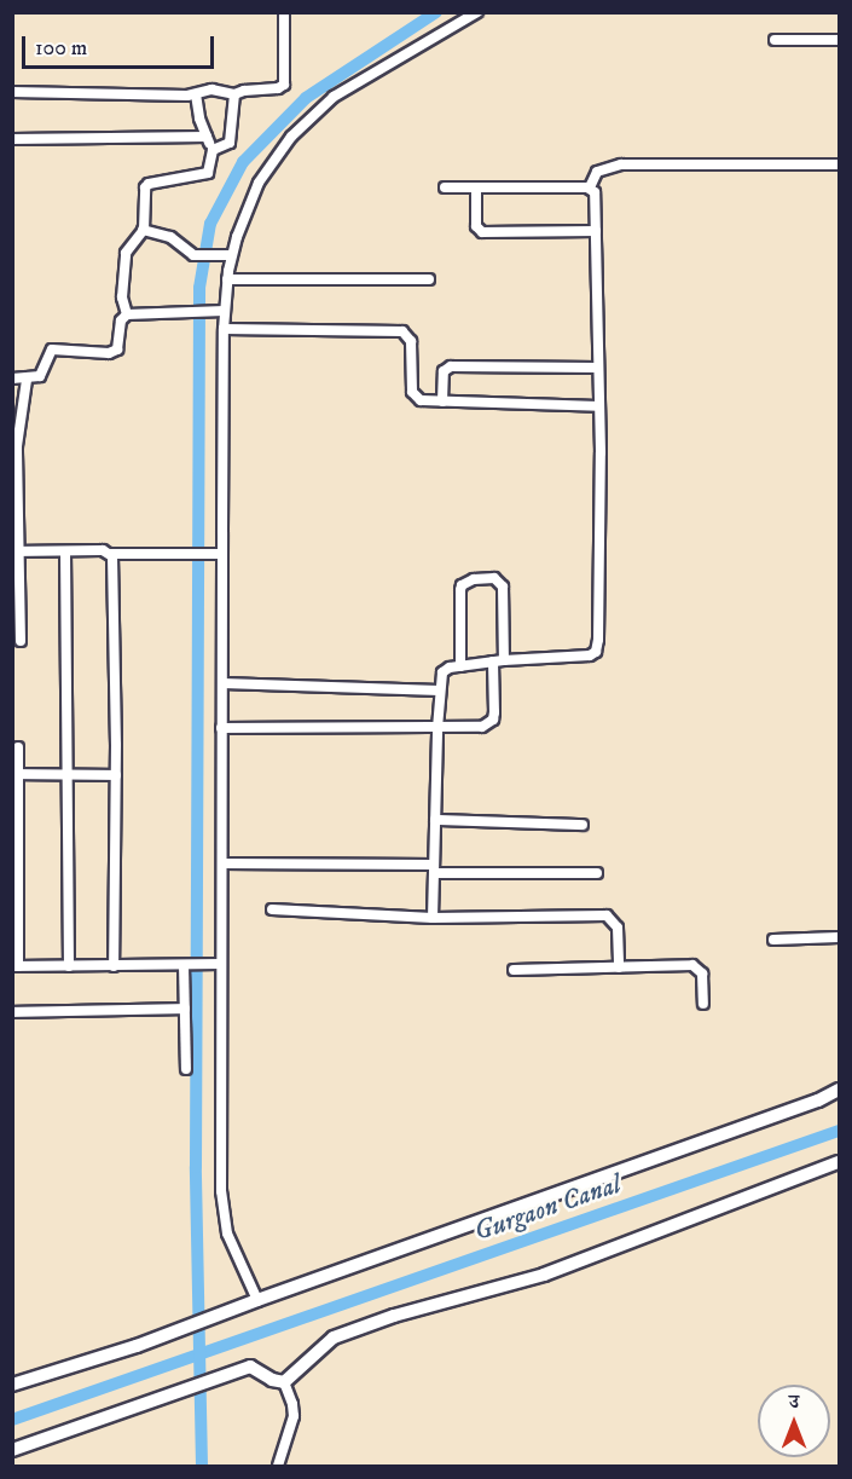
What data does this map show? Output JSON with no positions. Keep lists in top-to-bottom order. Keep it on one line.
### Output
{"water":["Gurgaon Canal"],"scale_bar":"100 m","north":"top"}
